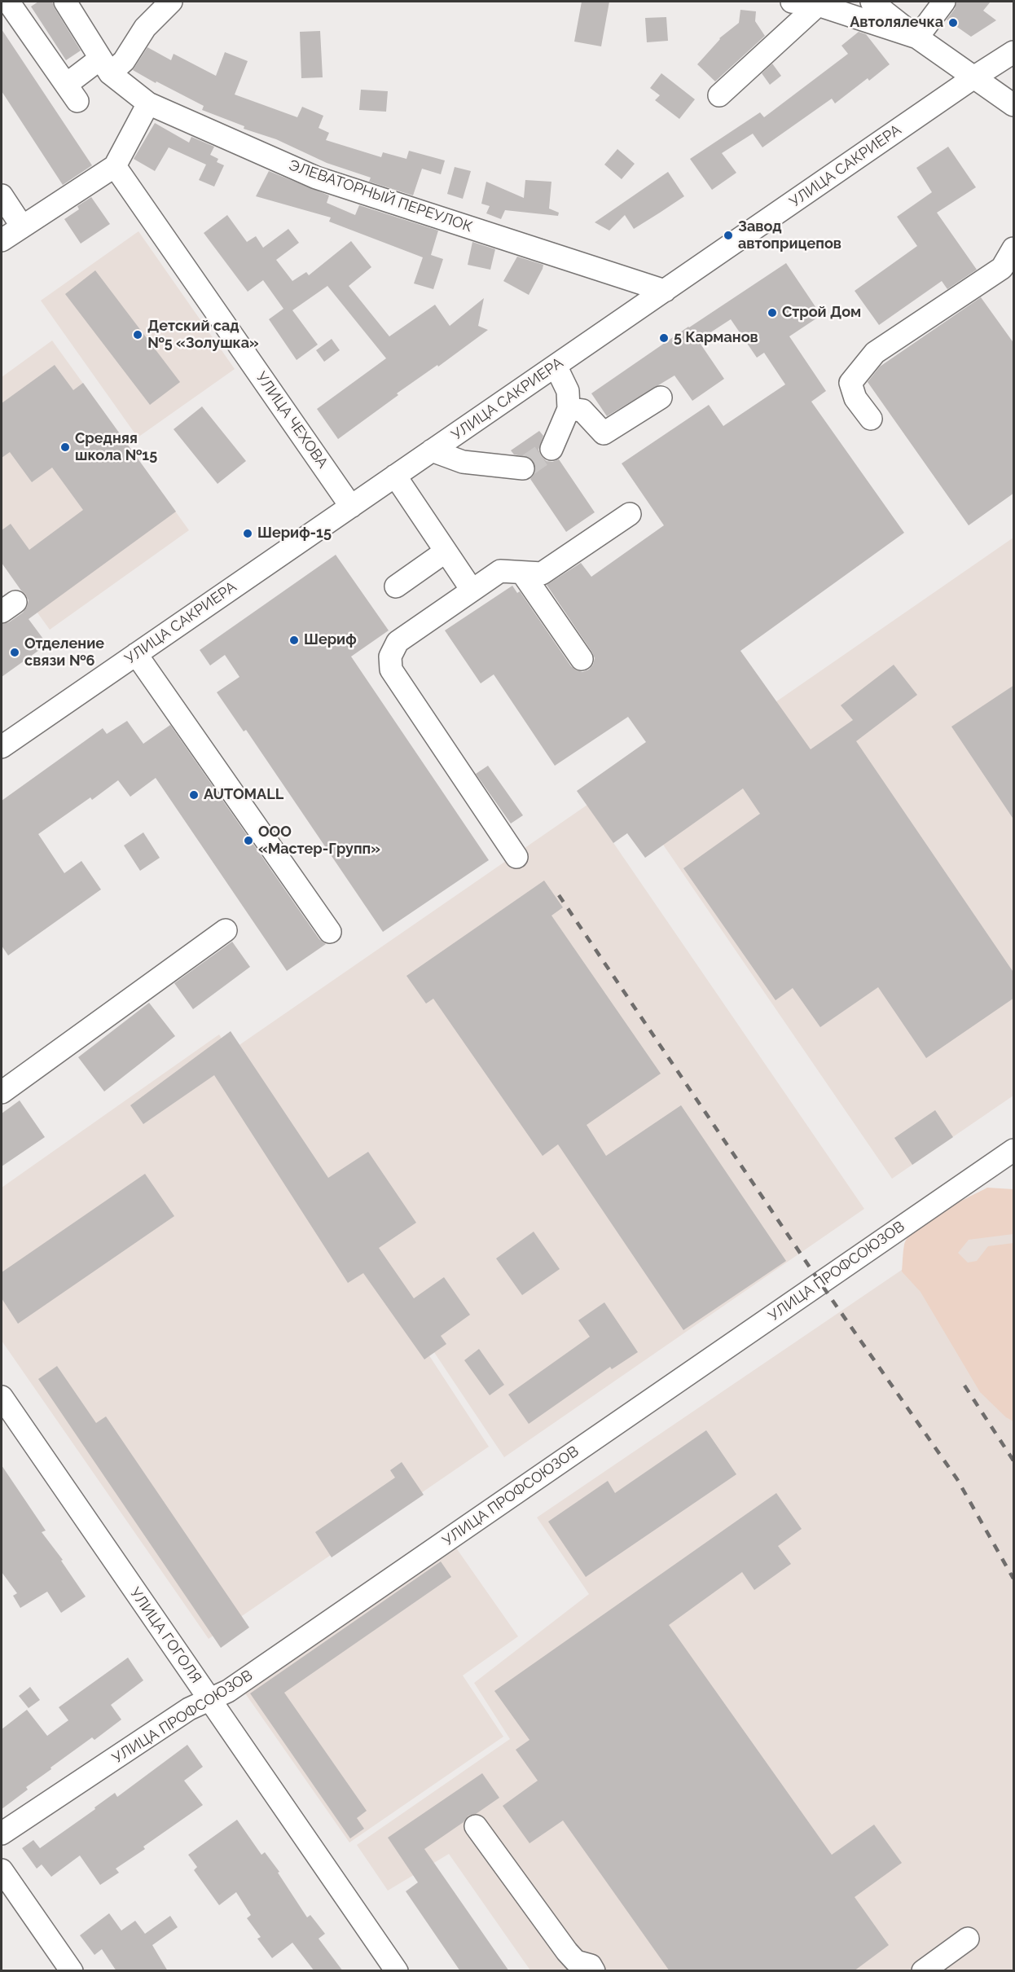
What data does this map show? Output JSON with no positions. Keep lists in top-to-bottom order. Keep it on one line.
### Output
{"streets":{"street":["УЛИЦА САКРИЕРА","ЭЛЕВАТОРНЫЙ ПЕРЕУЛОК","УЛИЦА ЧЕХОВА","УЛИЦА ПРОФСОЮЗОВ","УЛИЦА ГОГОЛЯ"]},"crossings":[["УЛИЦА САКРИЕРА","ЭЛЕВАТОРНЫЙ ПЕРЕУЛОК"],["УЛИЦА САКРИЕРА","УЛИЦА ЧЕХОВА"],["УЛИЦА ПРОФСОЮЗОВ","УЛИЦА ГОГОЛЯ"]],"places":["Автолялечка","Завод автоприцепов","Строй Дом","Детский сад №5 «Золушка»","5 Карманов","Средняя школа №15","Шериф-15","Шериф","Отделение связи №6","AUTOMALL","ООО «Мастер-Групп»"]}
